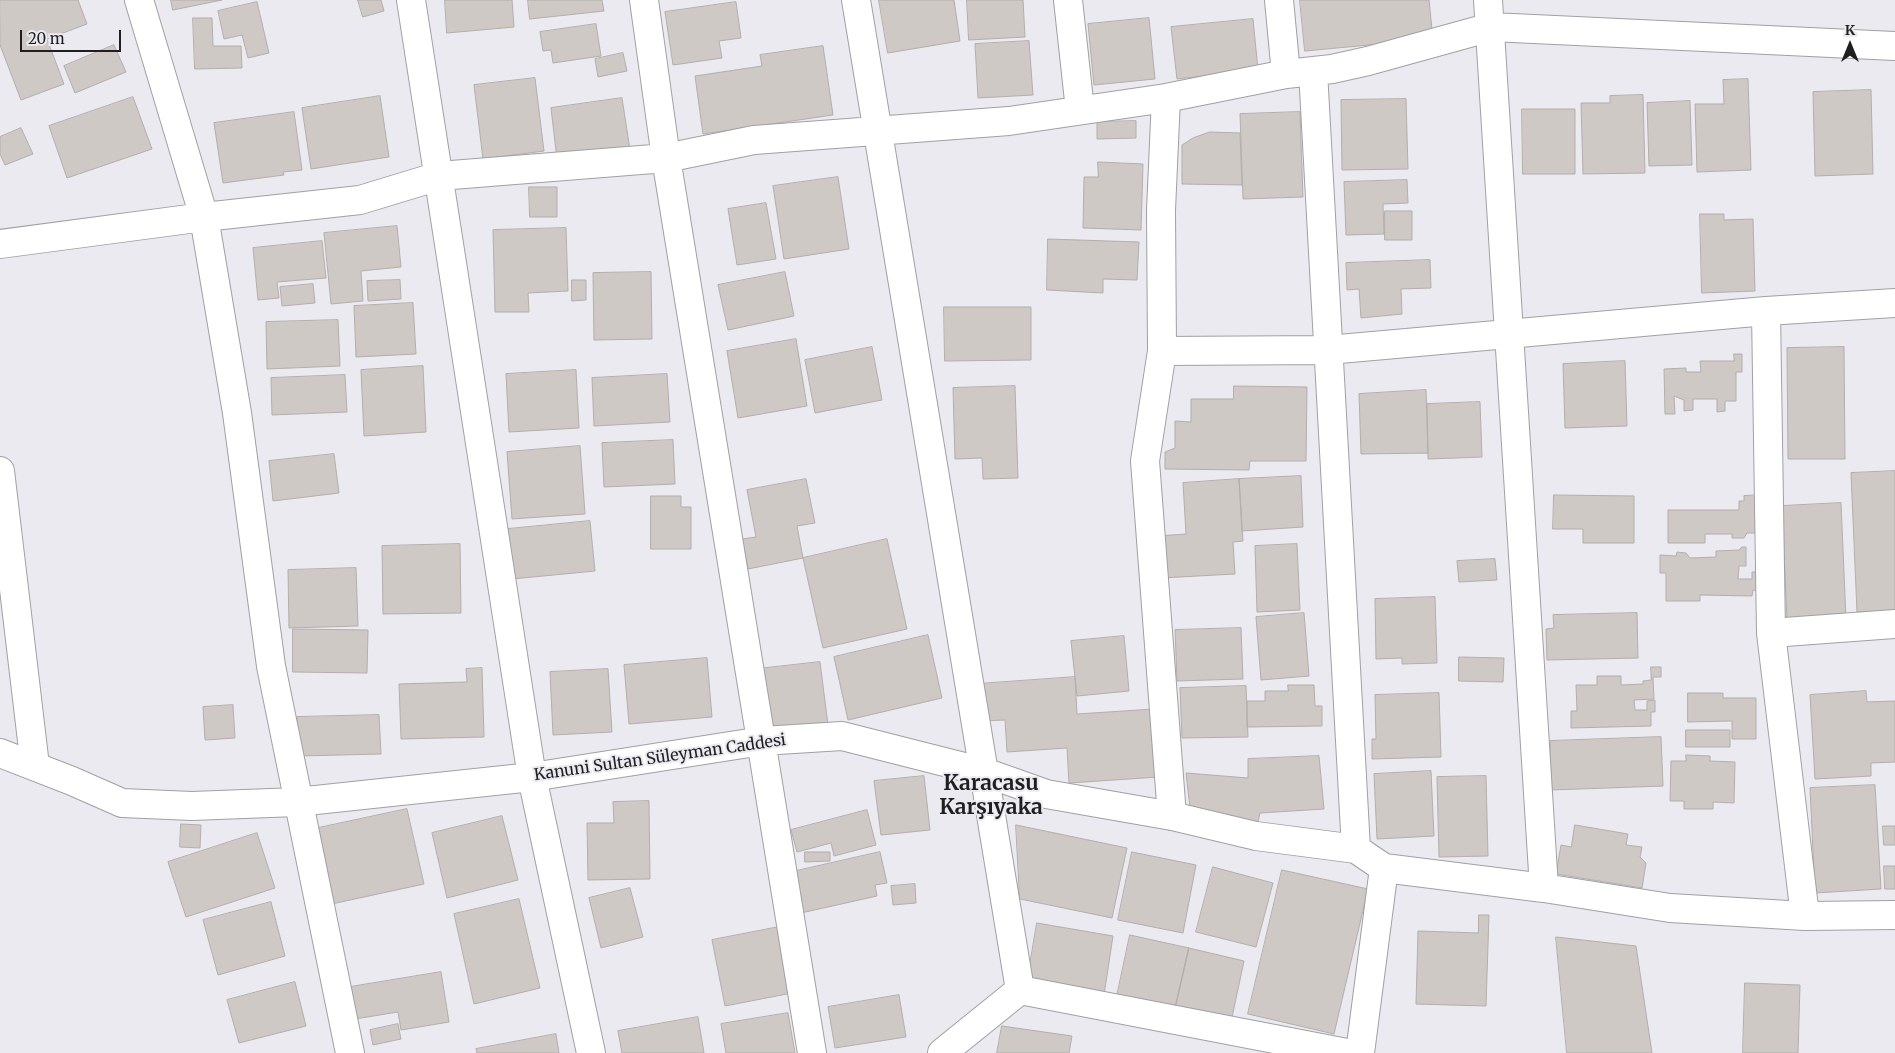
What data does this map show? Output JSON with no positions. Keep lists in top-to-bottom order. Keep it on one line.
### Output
{"streets":{"street":["Kanuni Sultan Süleyman Caddesi"]},"districts":["Karacasu Karşıyaka"],"scale_bar":"20 m","north":"top"}
